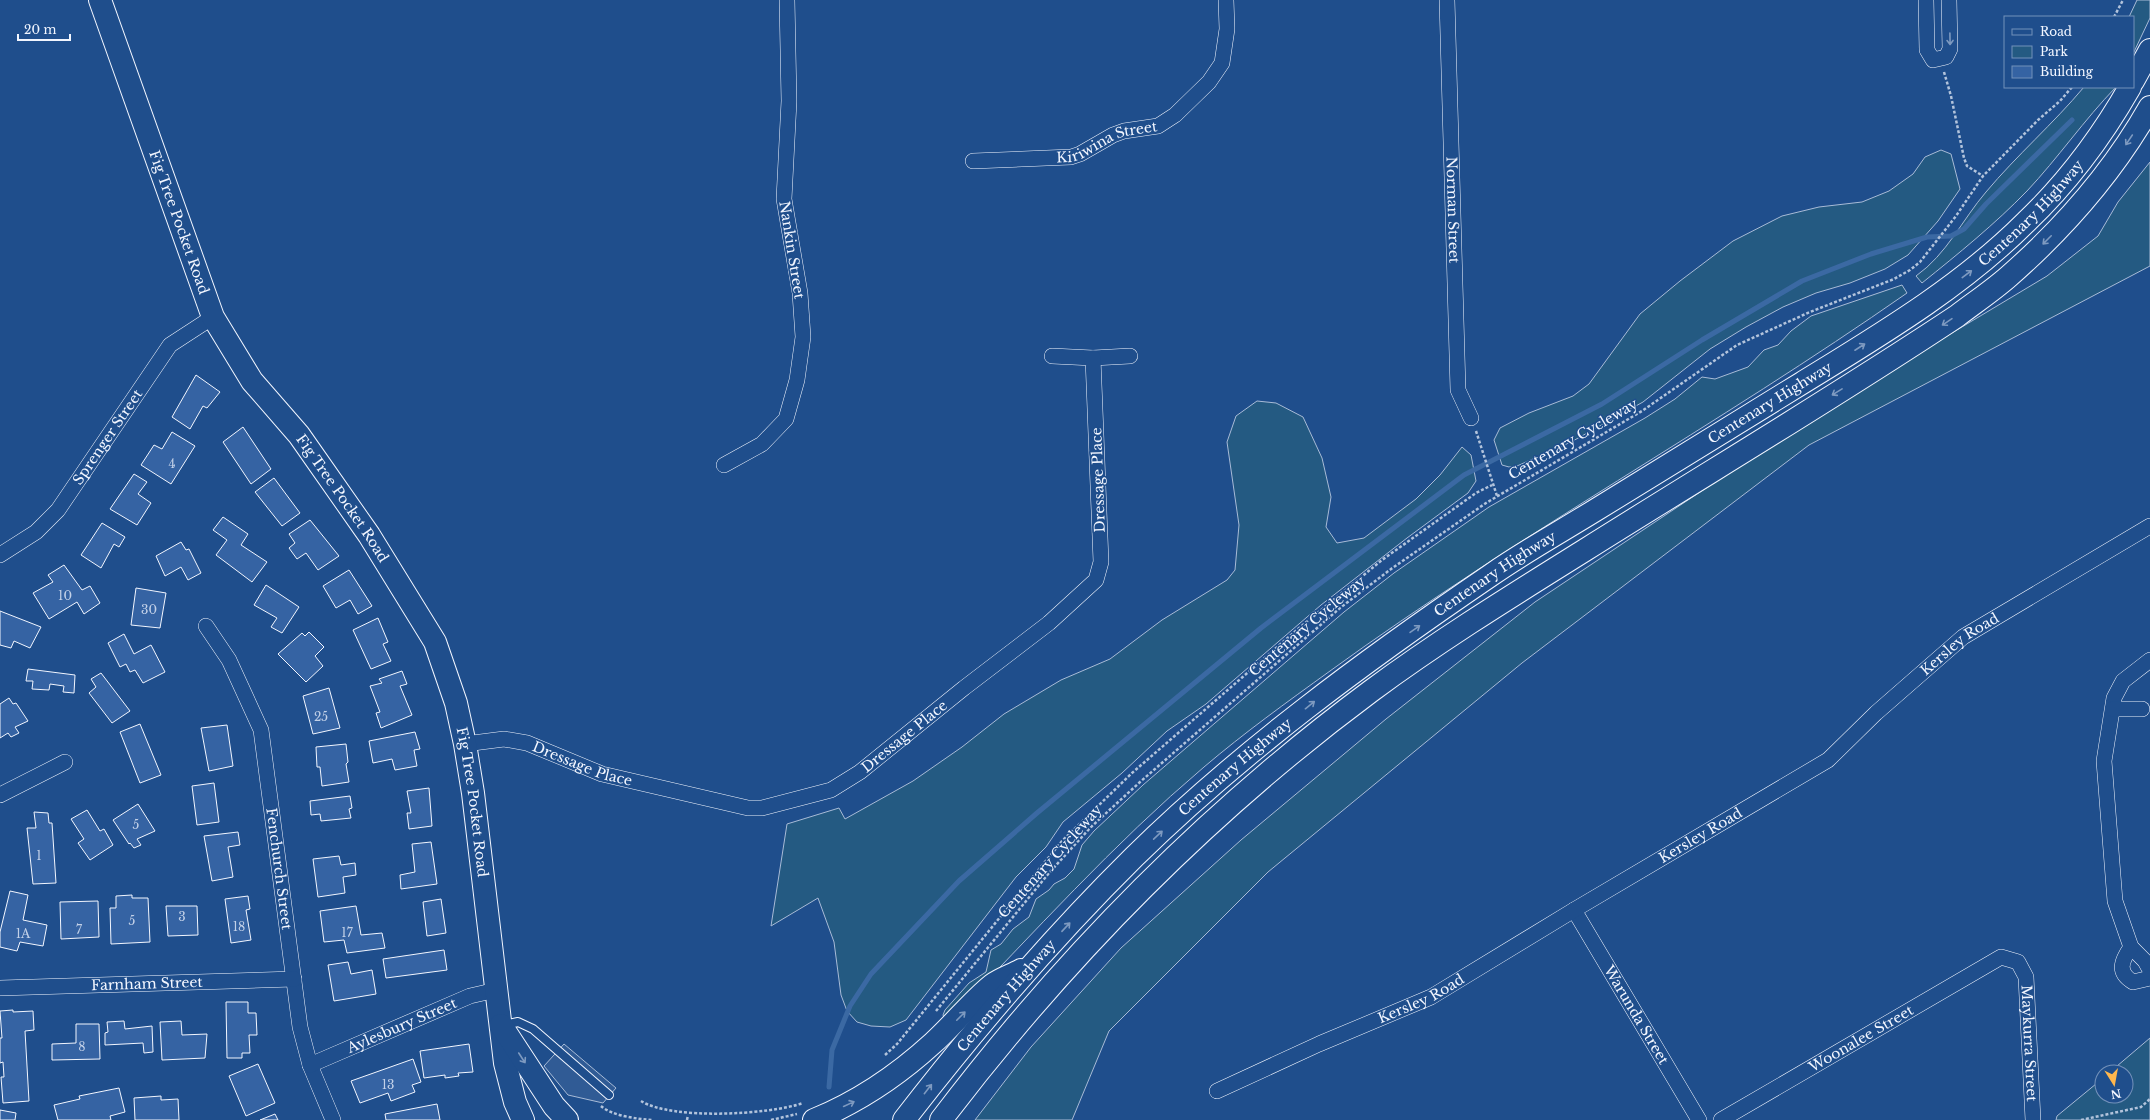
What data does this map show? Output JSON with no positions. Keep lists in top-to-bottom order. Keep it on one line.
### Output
{"streets":{"main road":["Centenary Highway","Fig Tree Pocket Road"],"street":["Kiriwina Street","Norman Street","Nankin Street","Sprenger Street","Dressage Place","Kersley Road","Fenchurch Street","Farnham Street","Warunda Street","Aylesbury Street","Woonalee Street","Maykurra Street"],"path":["Centenary Cycleway"]},"crossings":[["Fig Tree Pocket Road","Sprenger Street"],["Fig Tree Pocket Road","Dressage Place"],["Fig Tree Pocket Road","Aylesbury Street"],["Kersley Road","Warunda Street"],["Fenchurch Street","Farnham Street"],["Fenchurch Street","Aylesbury Street"],["Woonalee Street","Maykurra Street"]],"house_numbers":["4","10","30","25","5","1","3","5","18","7","17","1A","8","13"],"legend":["Road","Park","Building"],"scale_bar":"20 m","north":"bottom"}
